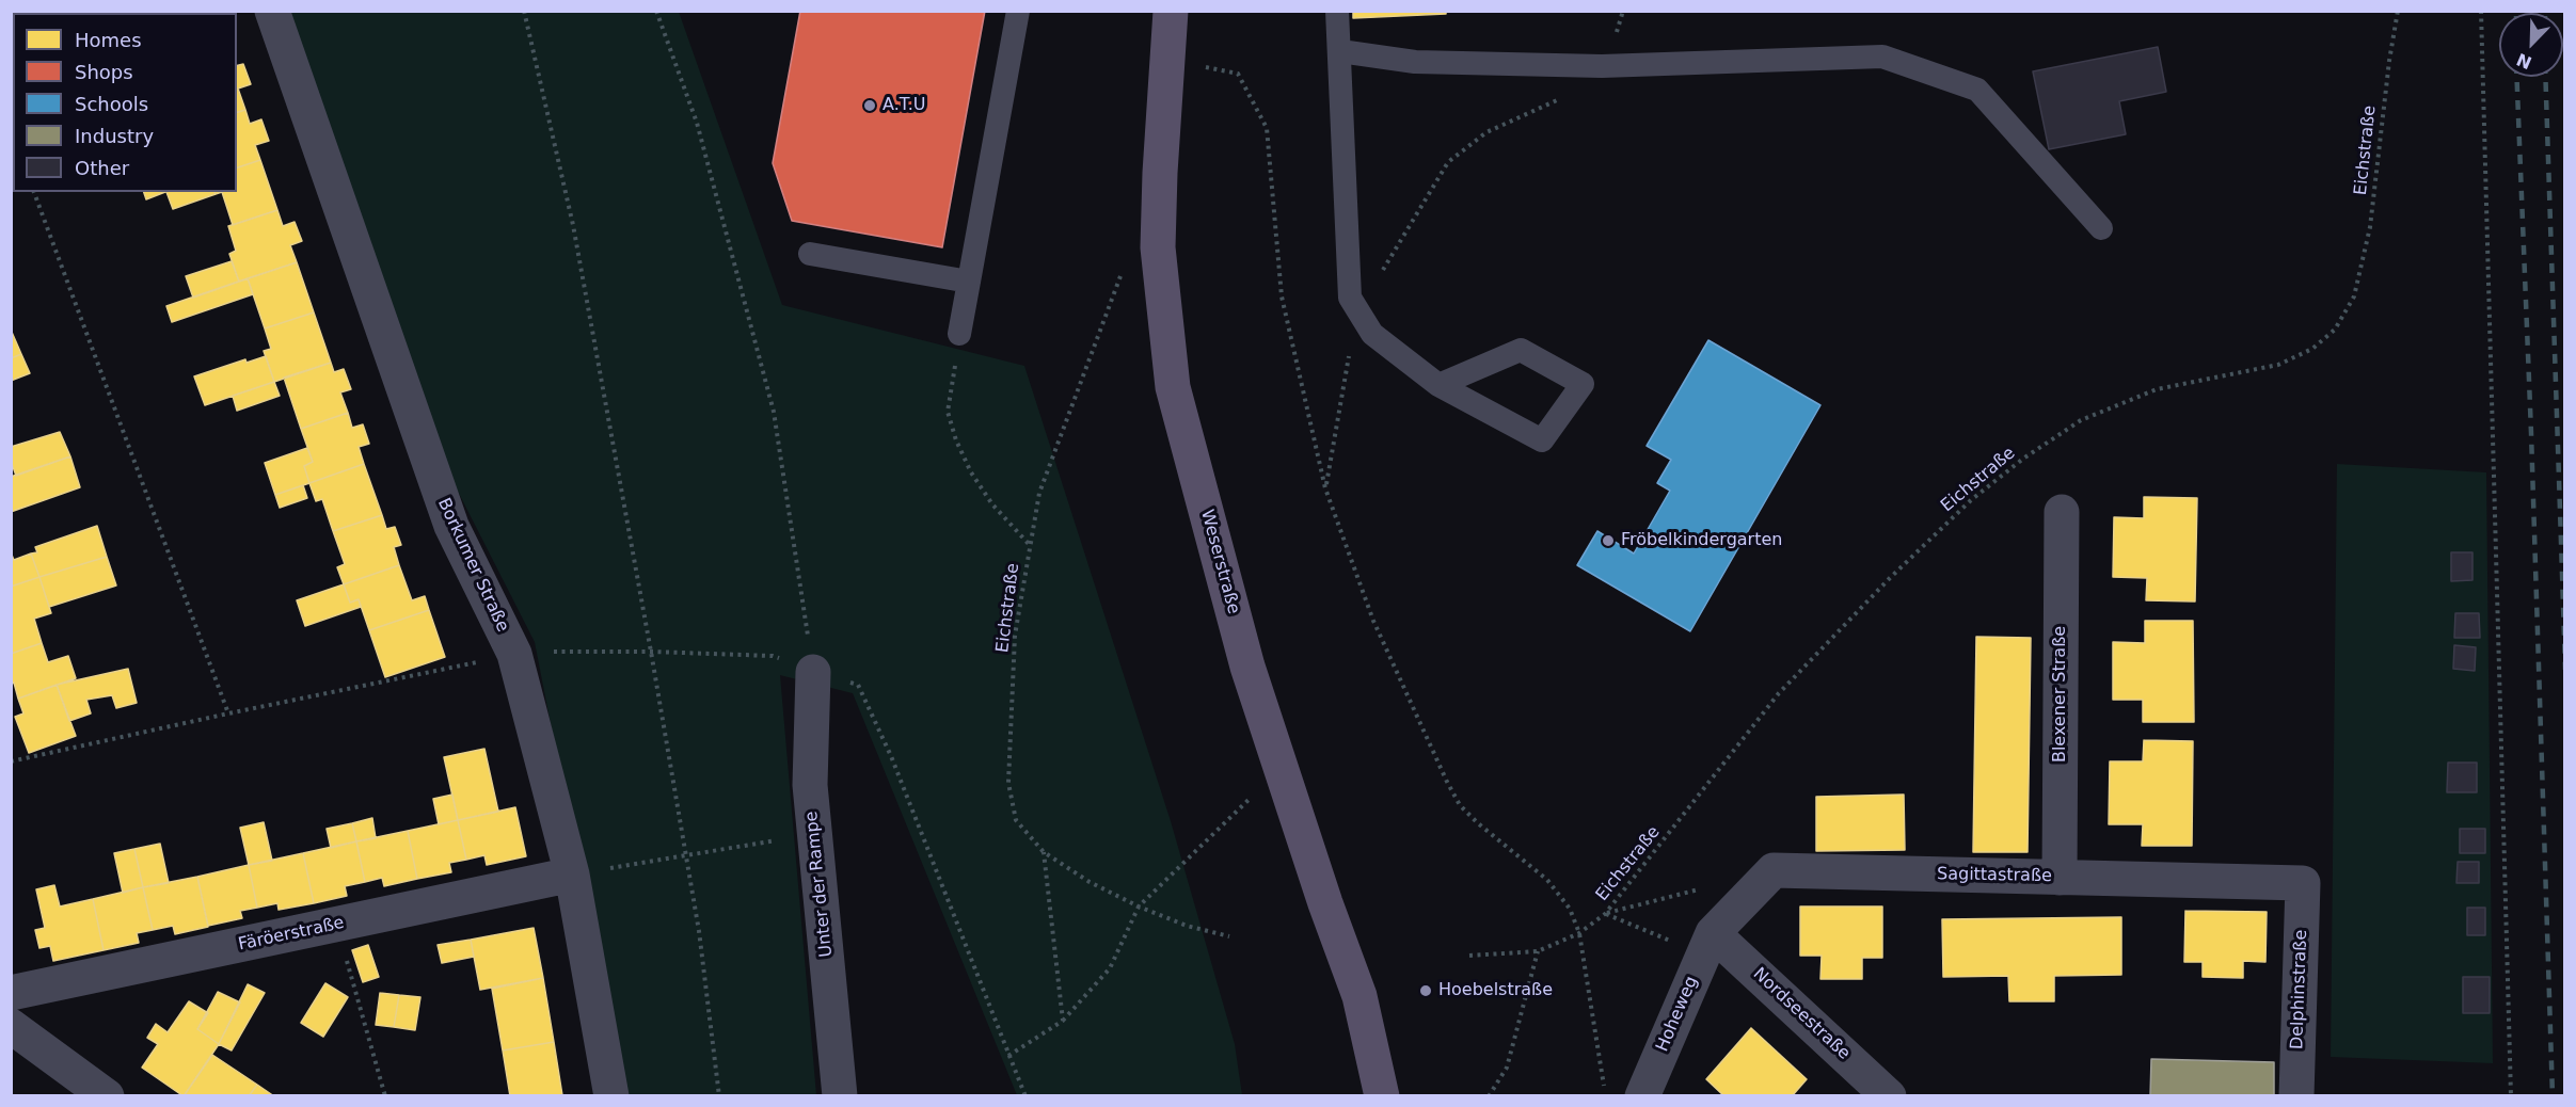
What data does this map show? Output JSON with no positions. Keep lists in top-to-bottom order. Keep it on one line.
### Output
{"streets":{"main road":["Weserstraße"],"street":["Borkumer Straße","Blexener Straße","Sagittastraße","Unter der Rampe","Färöerstraße","Delphinstraße","Hoheweg","Nordseestraße"],"path":["Eichstraße"]},"crossings":[["Borkumer Straße","Färöerstraße"],["Blexener Straße","Sagittastraße"],["Sagittastraße","Delphinstraße"],["Sagittastraße","Hoheweg"],["Sagittastraße","Nordseestraße"],["Hoheweg","Nordseestraße"]],"places":["A.T.U","Fröbelkindergarten","Hoebelstraße"],"legend":["Homes","Shops","Schools","Industry","Other"],"north":"bottom left"}
